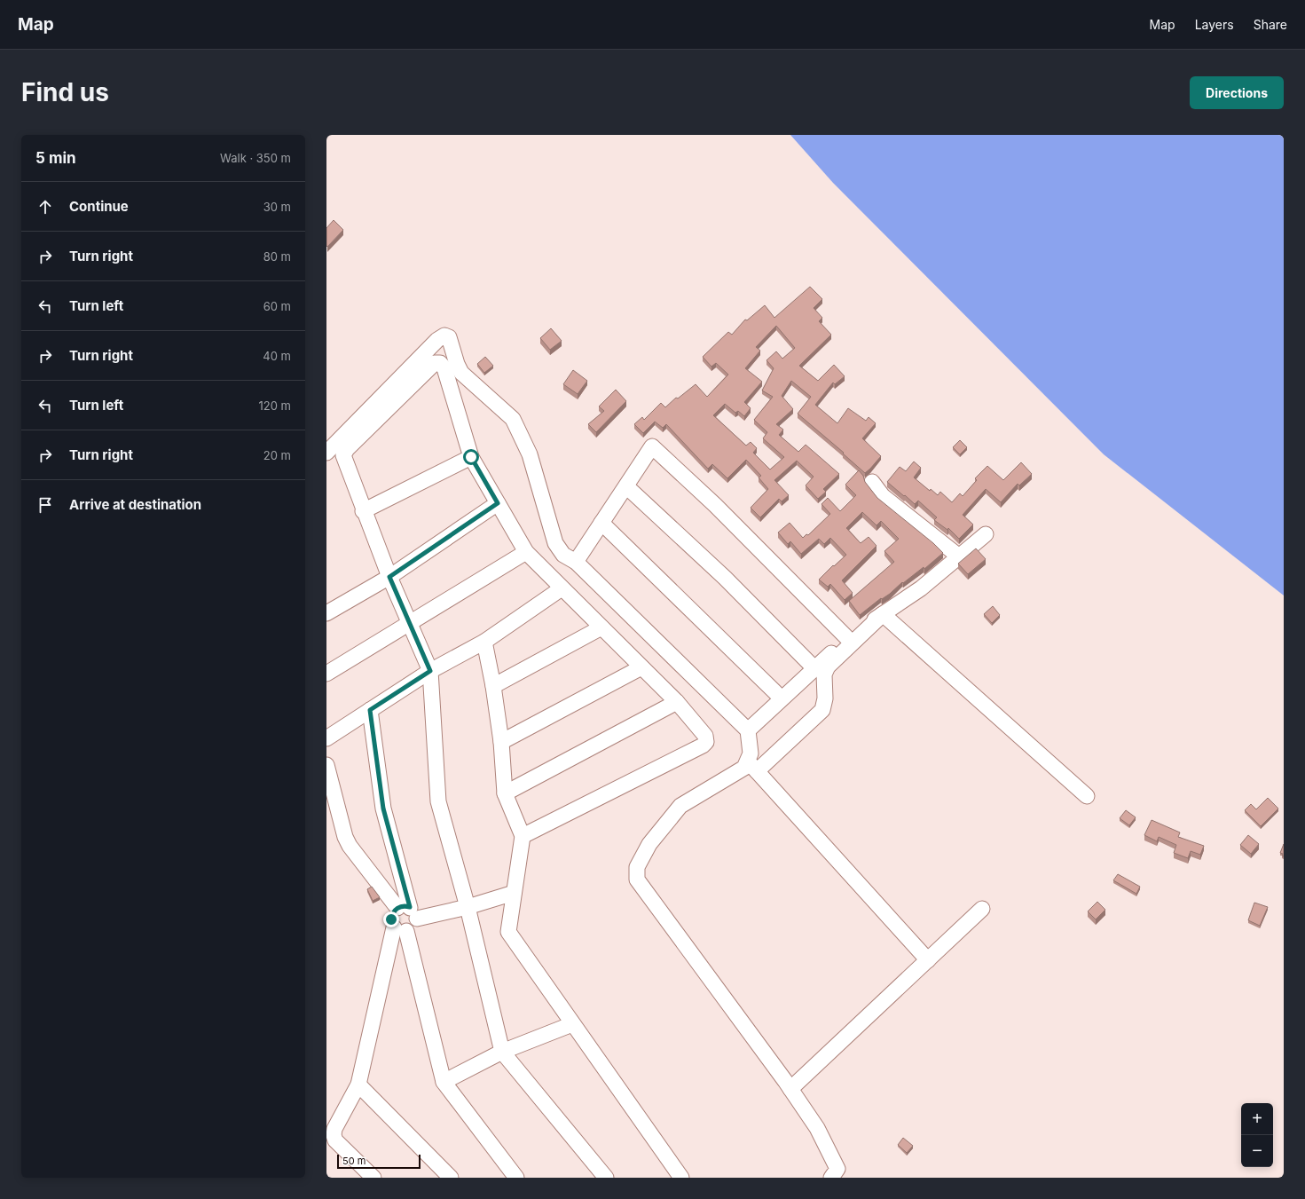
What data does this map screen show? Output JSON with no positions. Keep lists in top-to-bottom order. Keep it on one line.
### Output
{"scale_bar":"50 m","page":{"header":"Map","nav":["Map","Layers","Share"],"buttons":"Directions","title":"Find us","heading":["5 min","Walk · 350 m"],"list":[["Continue","30 m"],["Turn right","80 m"],["Turn left","60 m"],["Turn right","40 m"],["Turn left","120 m"],["Turn right","20 m"],"Arrive at destination"],"map_buttons":["+","−"],"scale":"50 m"}}
